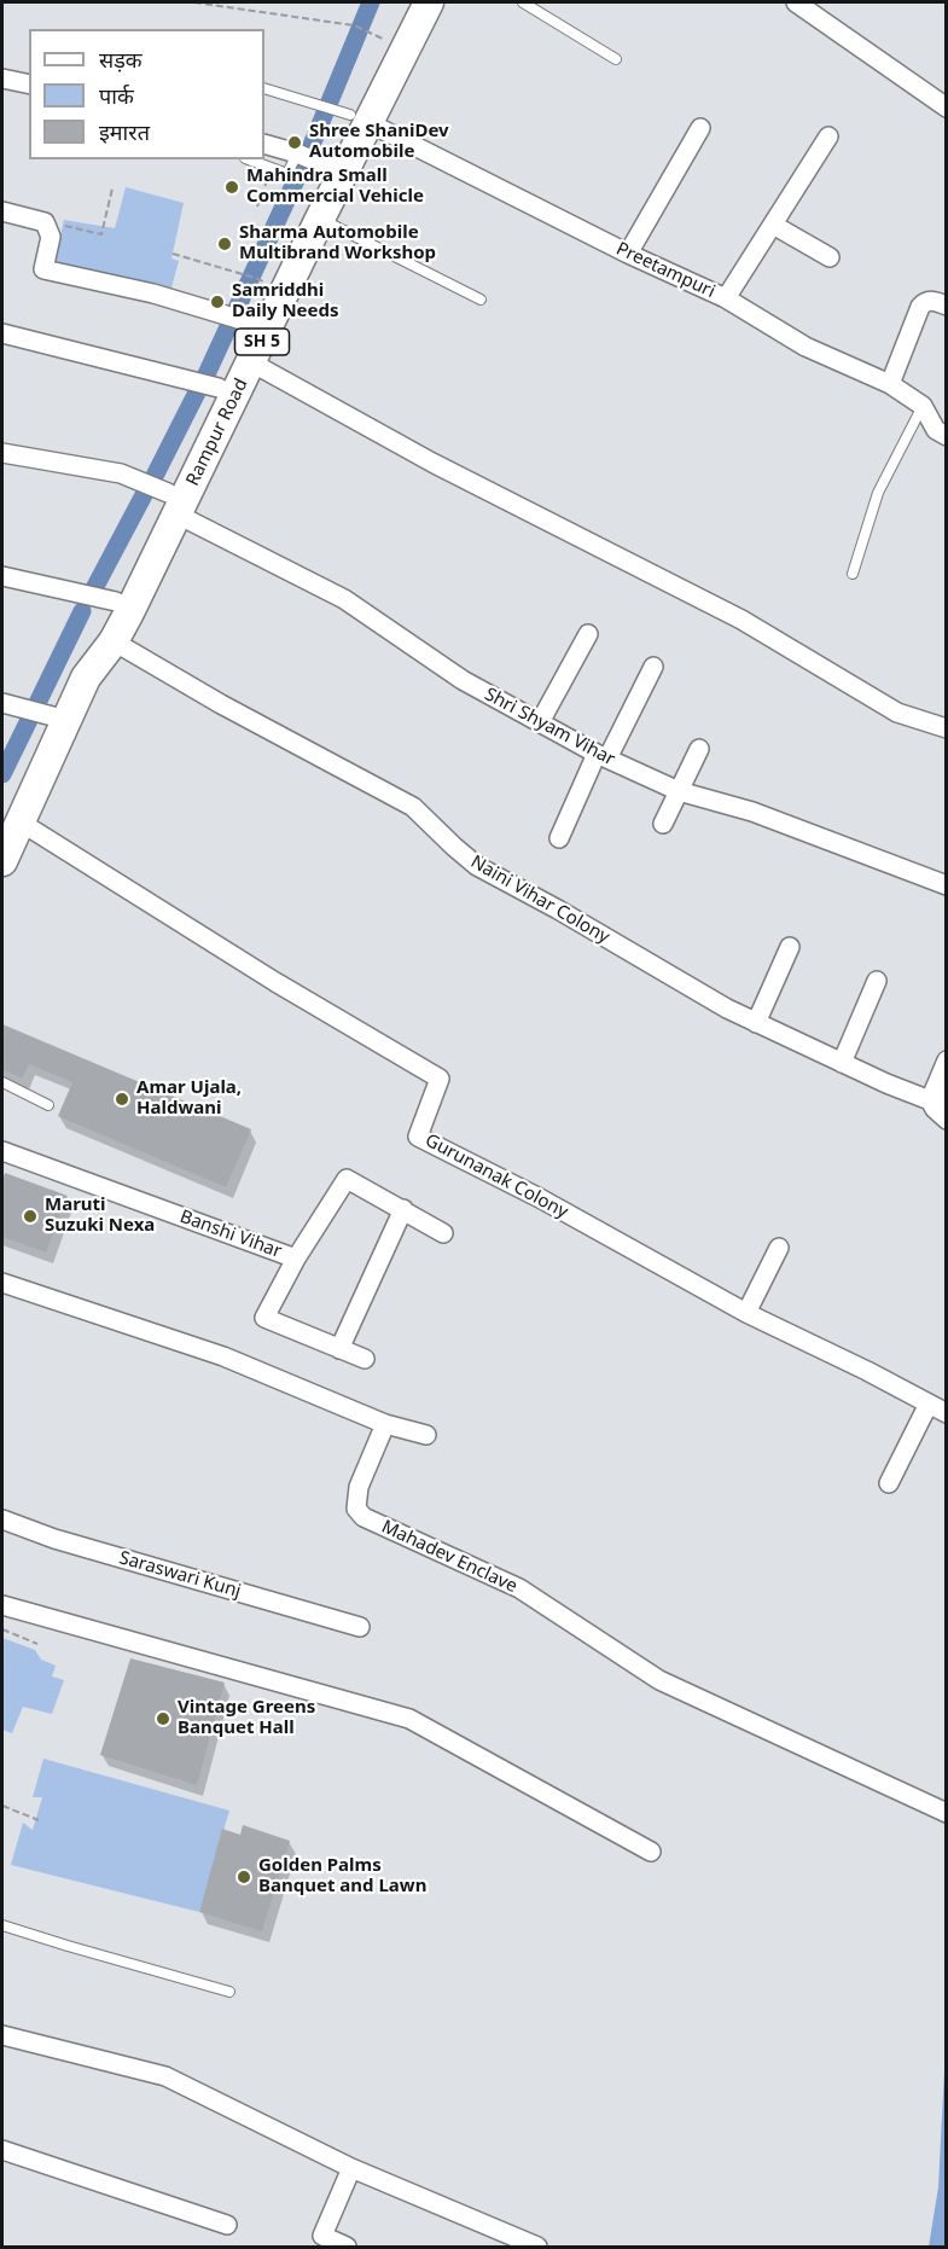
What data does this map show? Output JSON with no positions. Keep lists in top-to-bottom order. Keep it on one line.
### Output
{"streets":{"main road":["SH 5","Rampur Road"],"street":["Preetampuri","Shri Shyam Vihar","Naini Vihar Colony","Gurunanak Colony","Banshi Vihar","Mahadev Enclave","Saraswari Kunj"]},"crossings":[["Preetampuri","Rampur Road"],["Rampur Road","Shri Shyam Vihar"],["Rampur Road","Naini Vihar Colony"],["Rampur Road","Gurunanak Colony"]],"places":["Shree ShaniDev Automobile","Mahindra Small Commercial Vehicle","Sharma Automobile Multibrand Workshop","Samriddhi Daily Needs","Amar Ujala, Haldwani","Maruti Suzuki Nexa","Vintage Greens Banquet Hall","Golden Palms Banquet and Lawn"],"legend":["सड़क","पार्क","इमारत"]}
